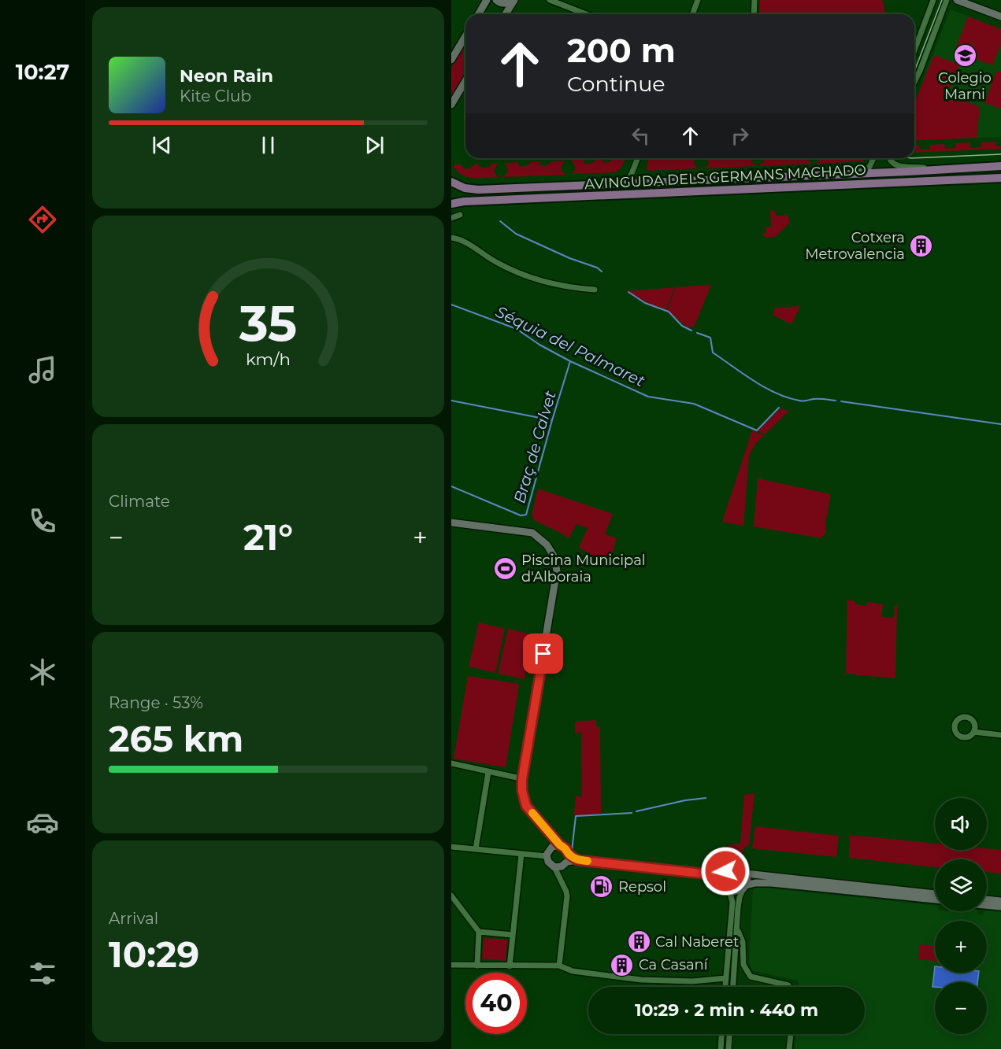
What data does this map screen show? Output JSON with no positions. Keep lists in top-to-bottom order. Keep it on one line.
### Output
{"streets":{"main road":["AVINGUDA DELS GERMANS MACHADO"]},"water":["Séquia del Palmaret","Braç de Calvet"],"places":{"school or university":["Colegio Marni"],"building":["Cotxera Metrovalencia","Cal Naberet","Ca Casaní"],"sports":["Piscina Municipal d'Alboraia"],"fuel station":["Repsol"]},"page":{"tabs":"10:27","turn":["200 m","Continue"],"song":["Neon Rain","Kite Club"],"tile":["Climate",["Range · 53%","265 km"],["Arrival","10:29"]],"heat":["−","21°","+"],"map_buttons":["+","−"],"limit":"40","trip":"10:29 · 2 min · 440 m","gauge":["35","km/h"]}}
